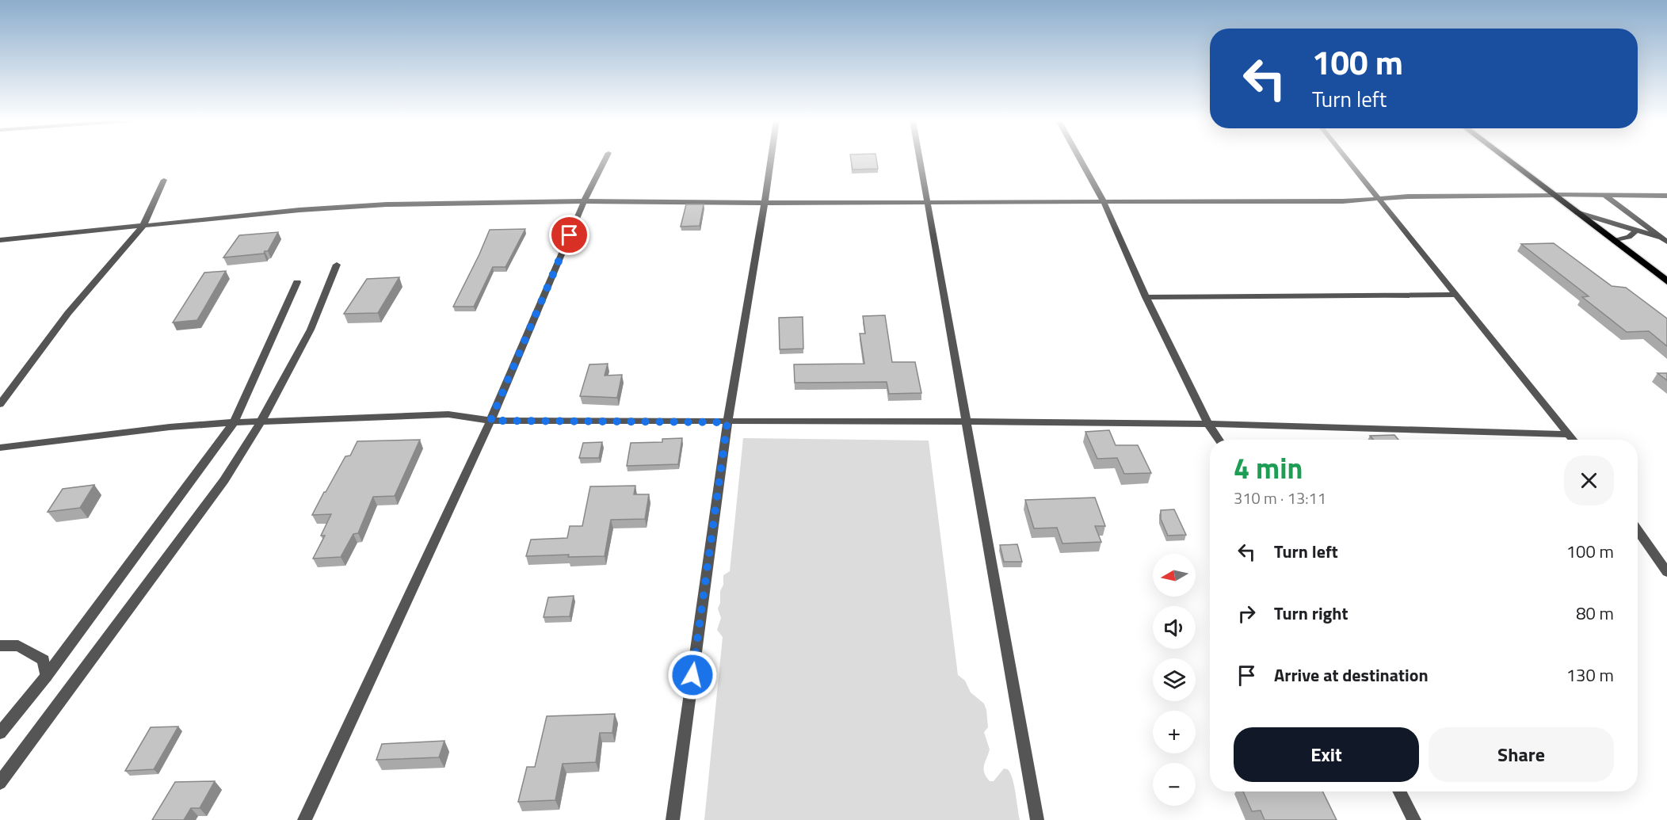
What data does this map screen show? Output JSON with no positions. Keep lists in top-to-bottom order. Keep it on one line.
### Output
{"north":"left","page":{"turn":["100 m","Turn left"],"heading":["4 min","310 m · 13:11"],"list":[{"name":"Turn left","value":"100 m"},{"name":"Turn right","value":"80 m"},{"name":"Arrive at destination","value":"130 m"}],"map_buttons":["+","−"],"buttons":["Exit","Share"]}}
